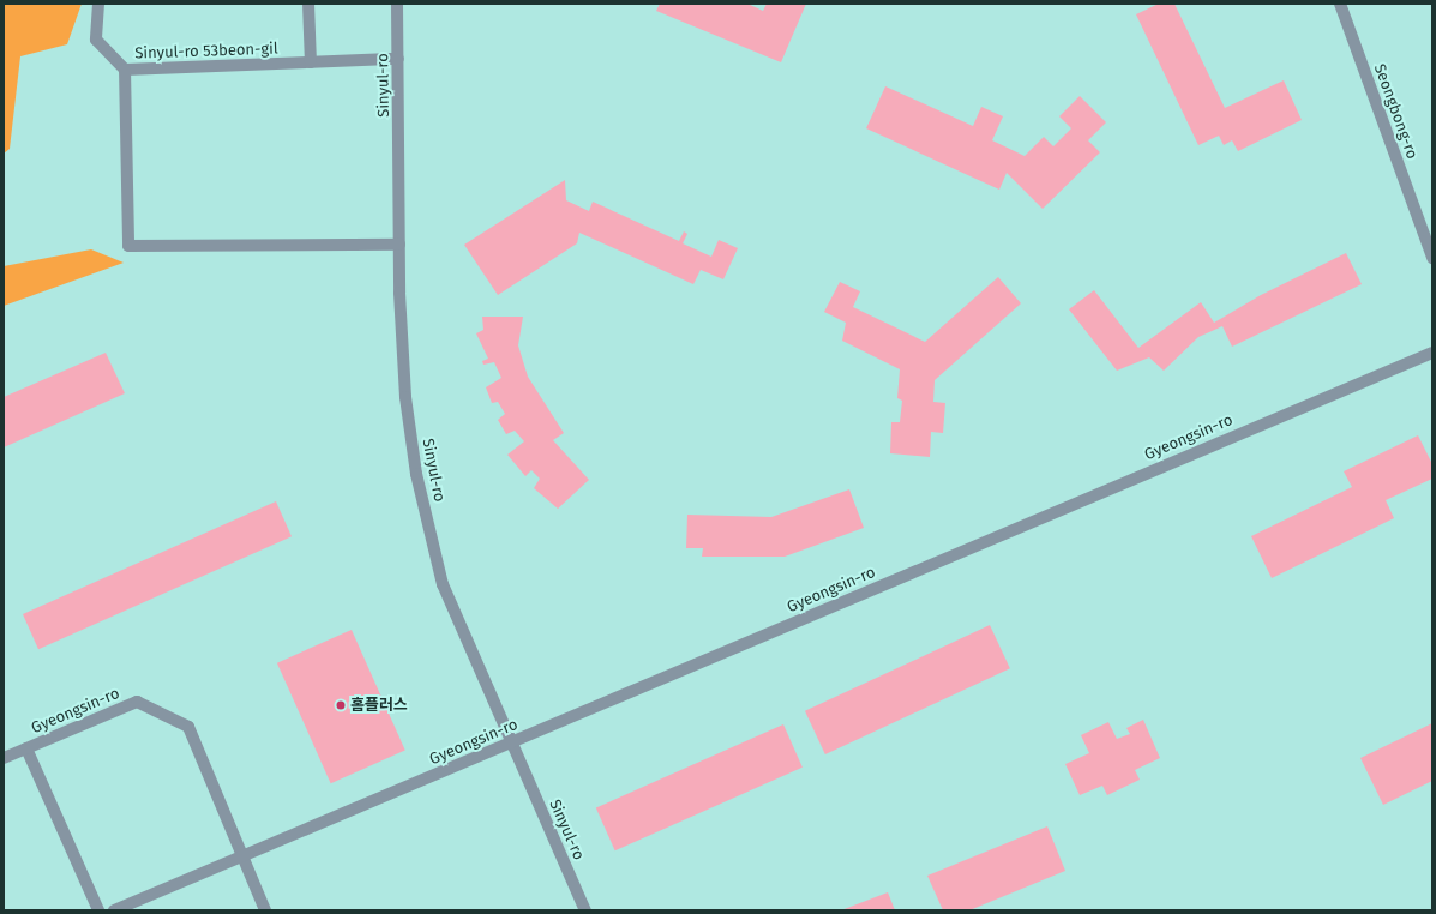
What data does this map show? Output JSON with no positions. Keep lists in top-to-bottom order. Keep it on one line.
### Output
{"streets":{"street":["Sinyul-ro 53beon-gil","Sinyul-ro","Seongbong-ro","Gyeongsin-ro"]},"crossings":[["Sinyul-ro 53beon-gil","Sinyul-ro"],["Sinyul-ro","Gyeongsin-ro"]],"places":["홈플러스"]}
